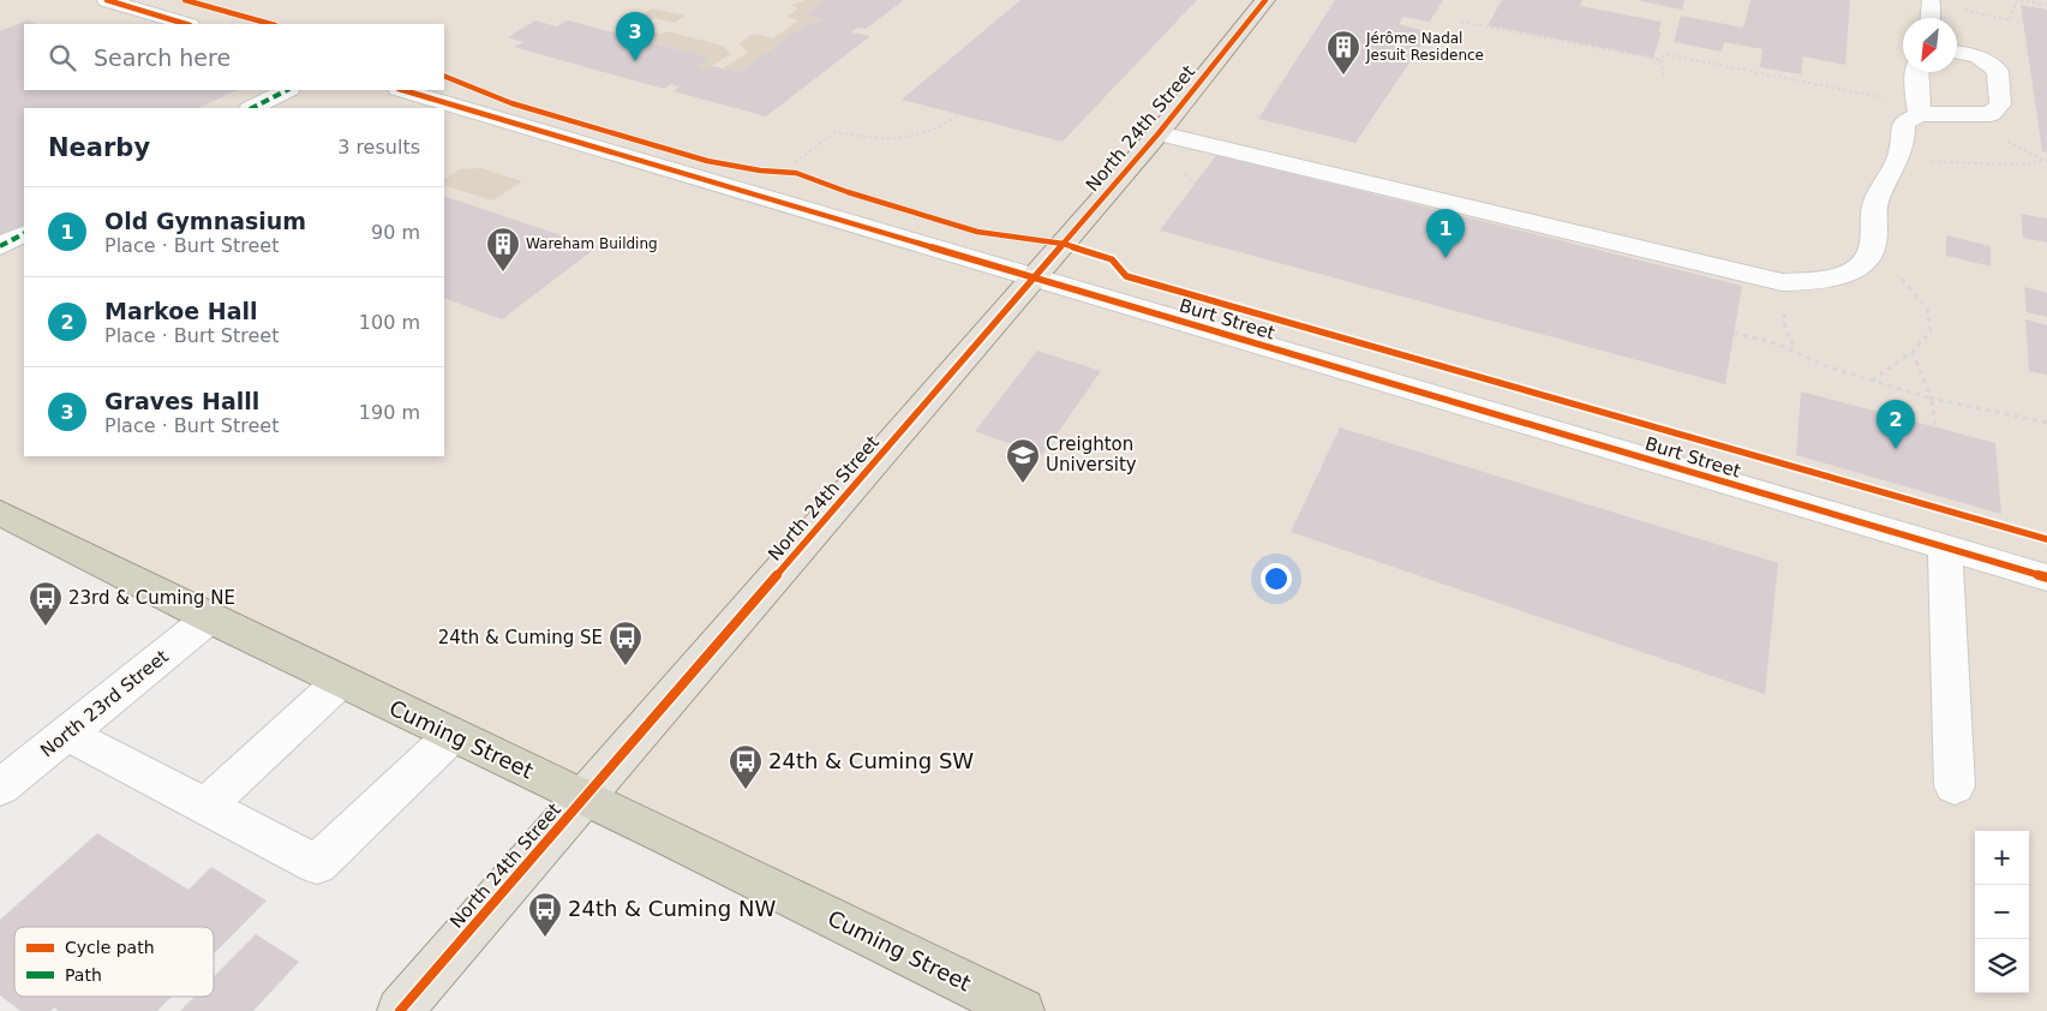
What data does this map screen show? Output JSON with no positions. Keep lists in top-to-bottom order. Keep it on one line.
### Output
{"streets":{"highway":["Cuming Street"],"main road":["North 24th Street"],"street":["Burt Street","North 23rd Street"]},"crossings":[["North 24th Street","Burt Street"],["North 24th Street","Cuming Street"],["North 23rd Street","Cuming Street"]],"places":{"building":["Jérôme Nadal Jesuit Residence","Wareham Building"],"school or university":["Creighton University"],"bus stop":["23rd & Cuming NE","24th & Cuming SE","24th & Cuming SW","24th & Cuming NW"]},"legend":["Cycle path","Path"],"north":"bottom left","page":{"pins":["3","1","2"],"search":"Search here","heading":["Nearby","3 results"],"list":[{"mark":"1","name":"Old Gymnasium","note":"Place · Burt Street","value":"90 m"},{"mark":"2","name":"Markoe Hall","note":"Place · Burt Street","value":"100 m"},{"mark":"3","name":"Graves Halll","note":"Place · Burt Street","value":"190 m"}],"map_buttons":["+","−"]}}
